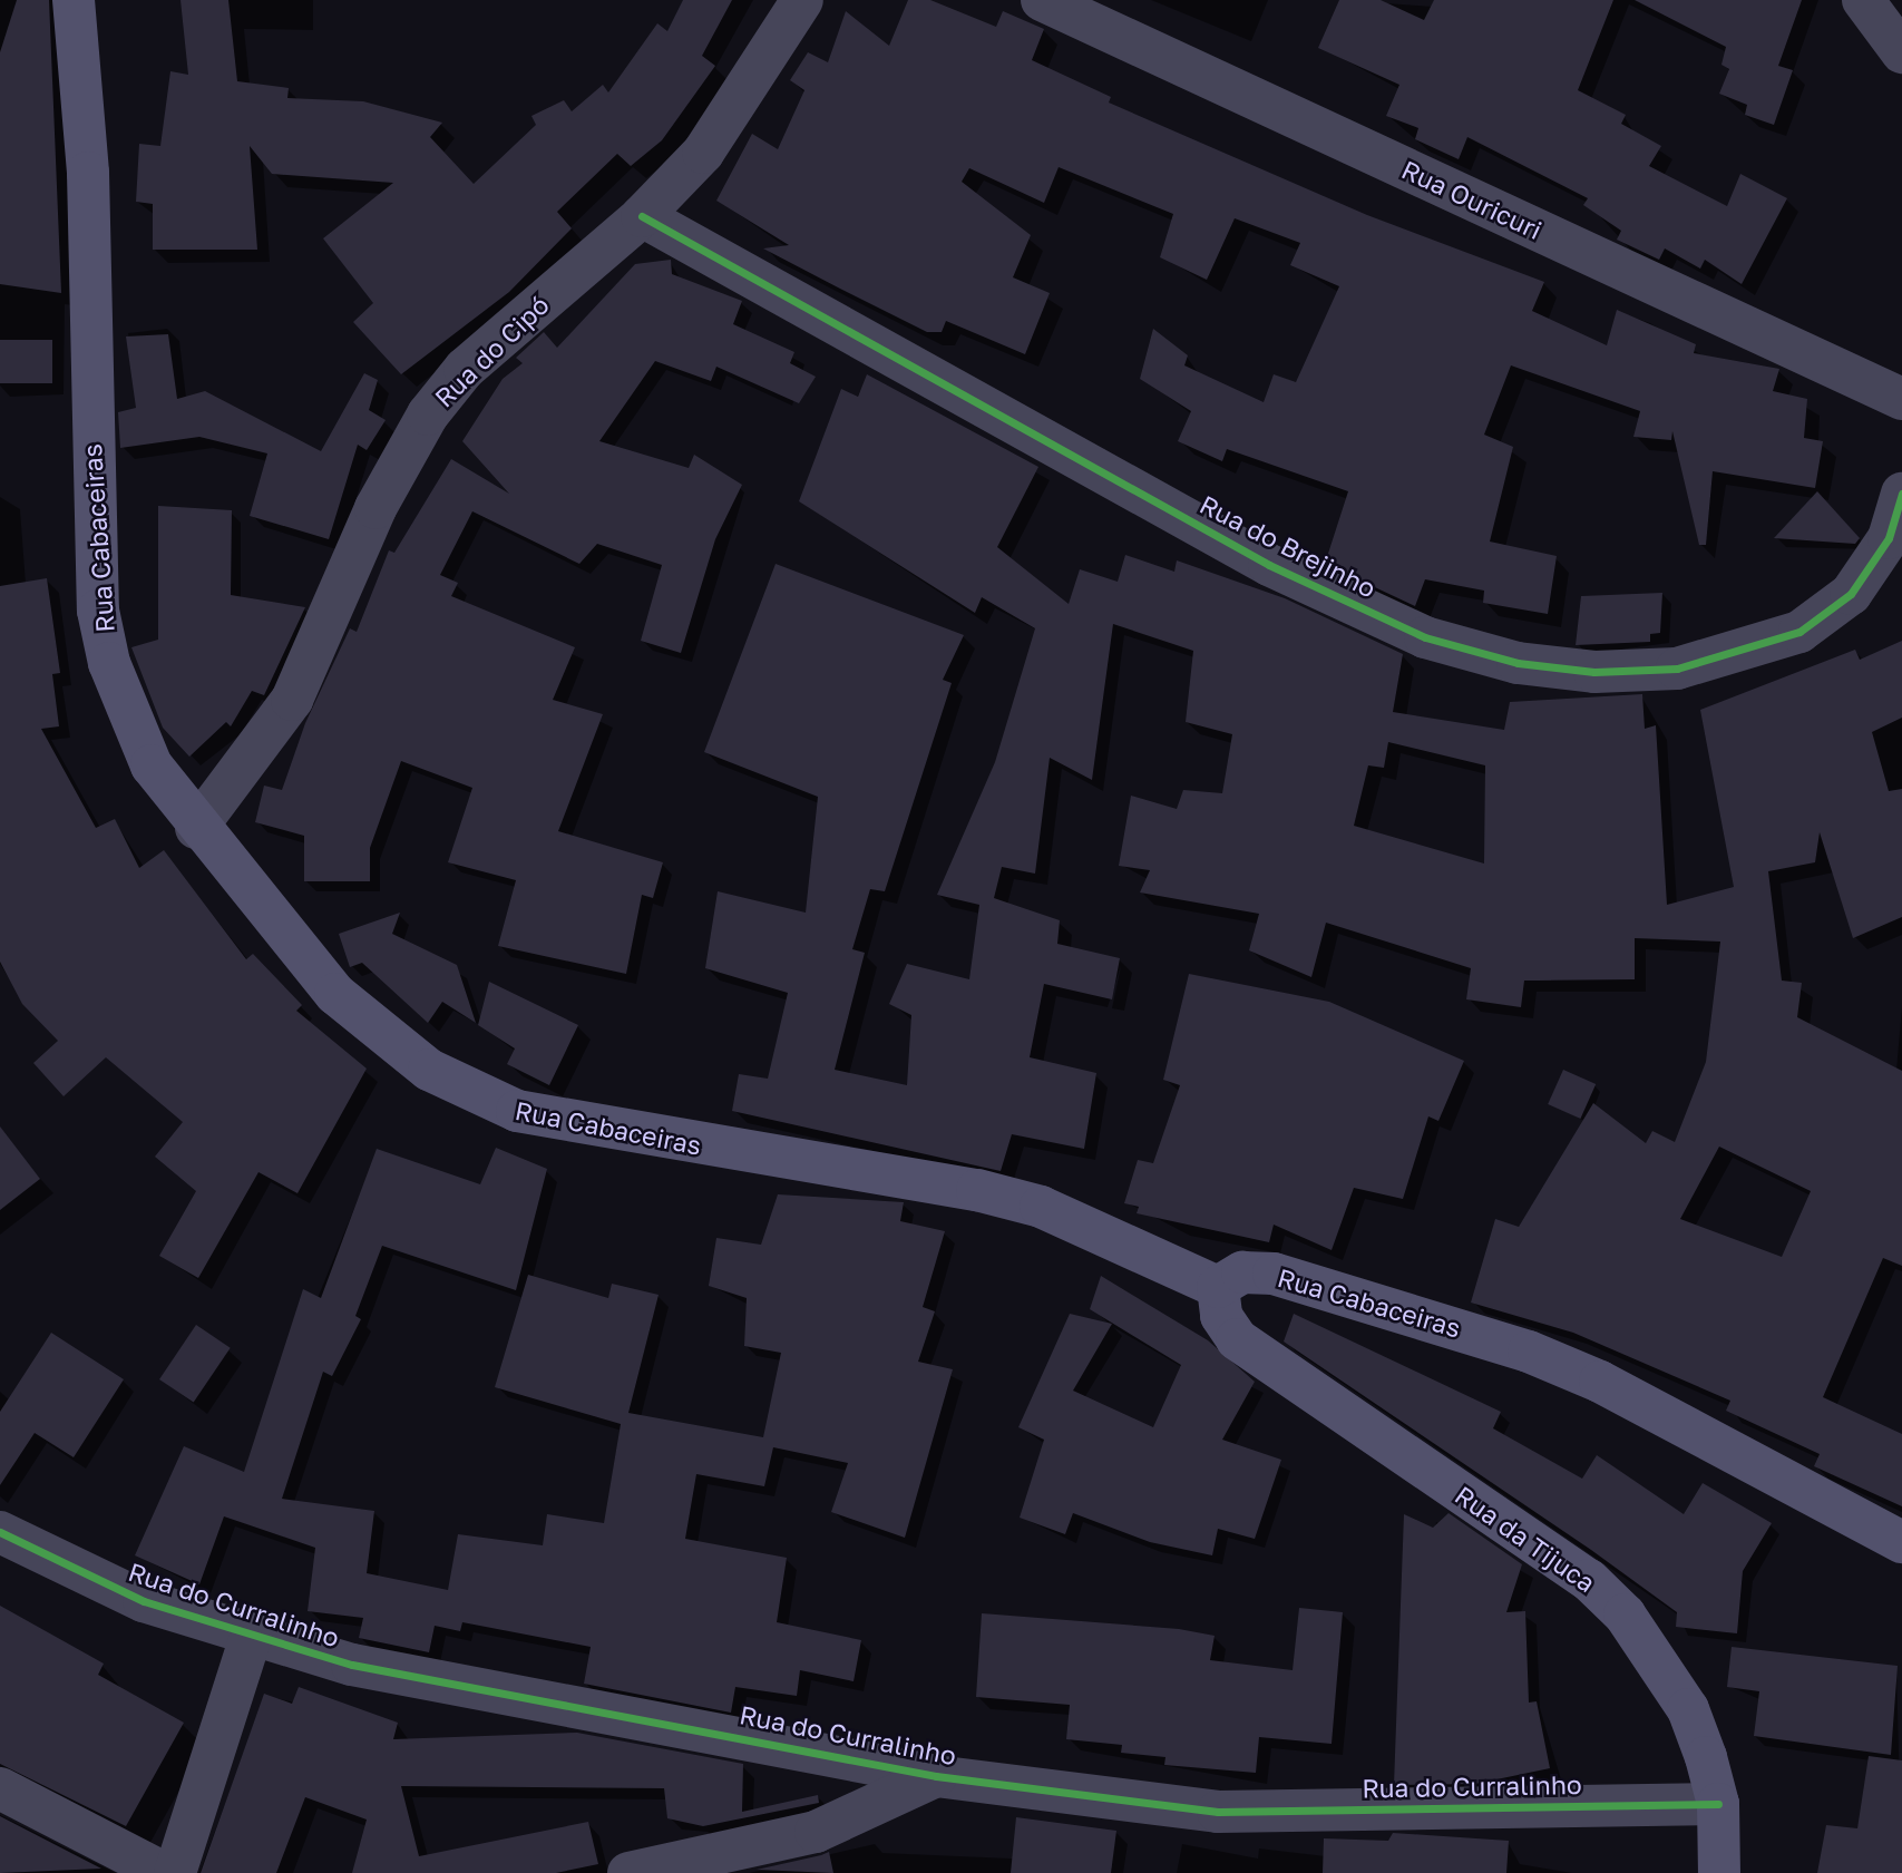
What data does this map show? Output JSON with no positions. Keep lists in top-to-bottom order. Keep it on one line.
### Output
{"streets":{"main road":["Rua Cabaceiras","Rua da Tijuca"],"street":["Rua Ouricuri","Rua do Cipó","Rua do Brejinho","Rua do Curralinho"]},"crossings":[["Rua do Cipó","Rua Cabaceiras"],["Rua do Cipó","Rua do Brejinho"],["Rua Cabaceiras","Rua da Tijuca"],["Rua da Tijuca","Rua do Curralinho"]]}
